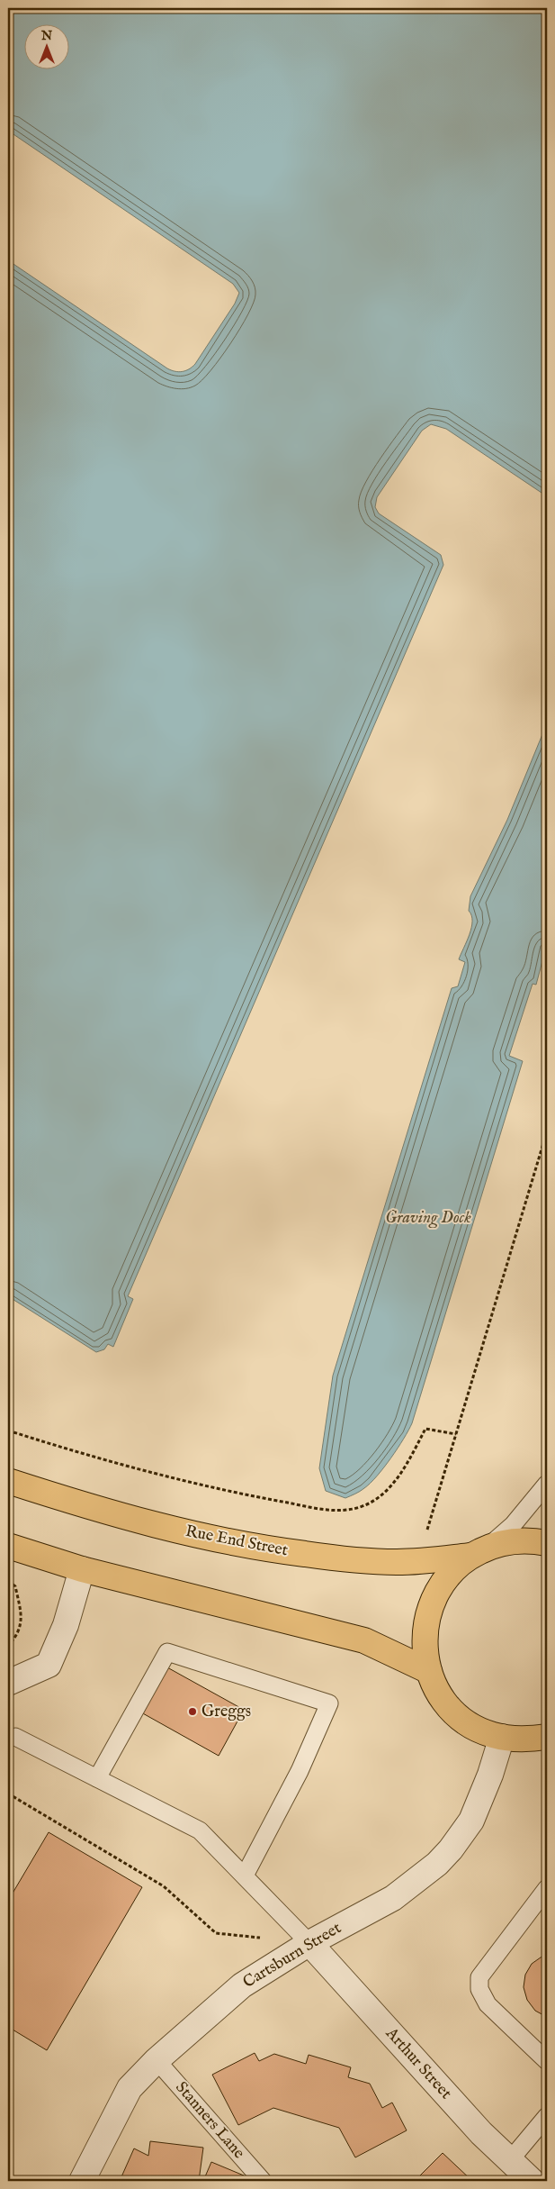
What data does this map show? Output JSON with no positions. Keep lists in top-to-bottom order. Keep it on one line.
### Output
{"streets":{"highway":["Rue End Street"],"street":["Cartsburn Street","Arthur Street"],"lane":["Stanners Lane"]},"crossings":[["Cartsburn Street","Arthur Street"],["Cartsburn Street","Stanners Lane"]],"water":["Graving Dock"],"places":["Greggs"],"north":"top"}
